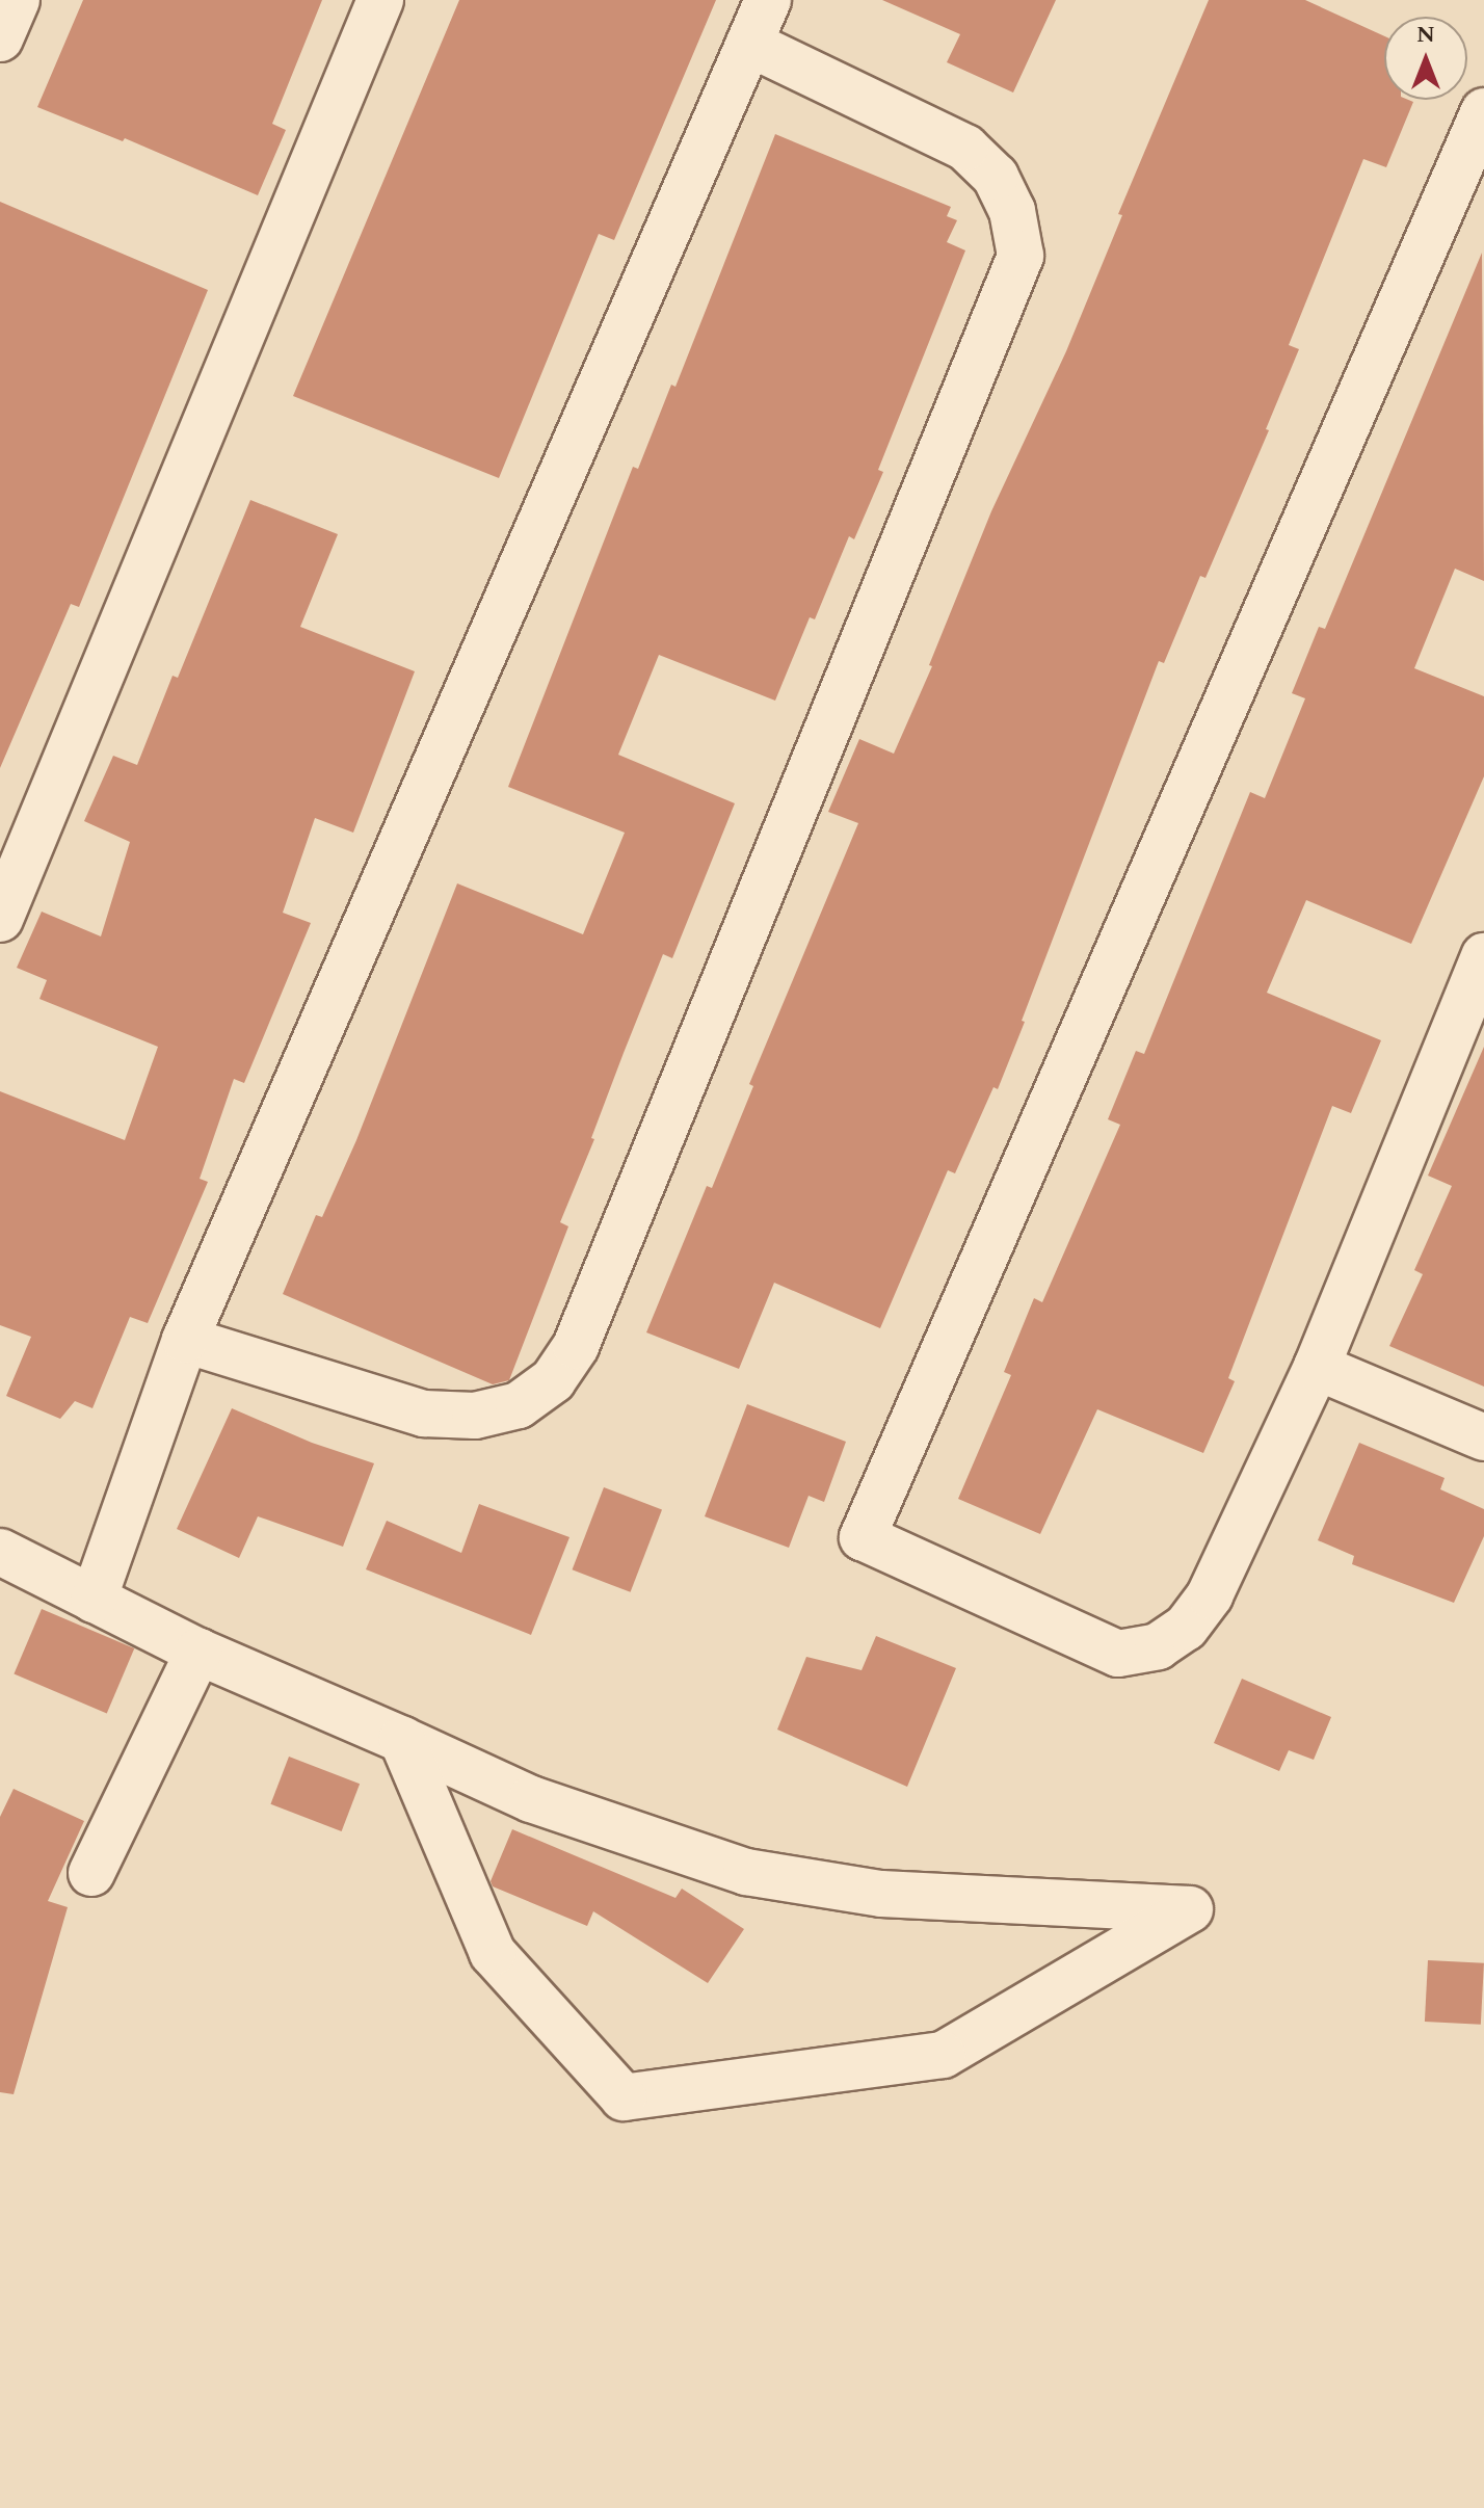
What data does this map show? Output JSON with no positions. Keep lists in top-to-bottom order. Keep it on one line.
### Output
{"north":"top"}
